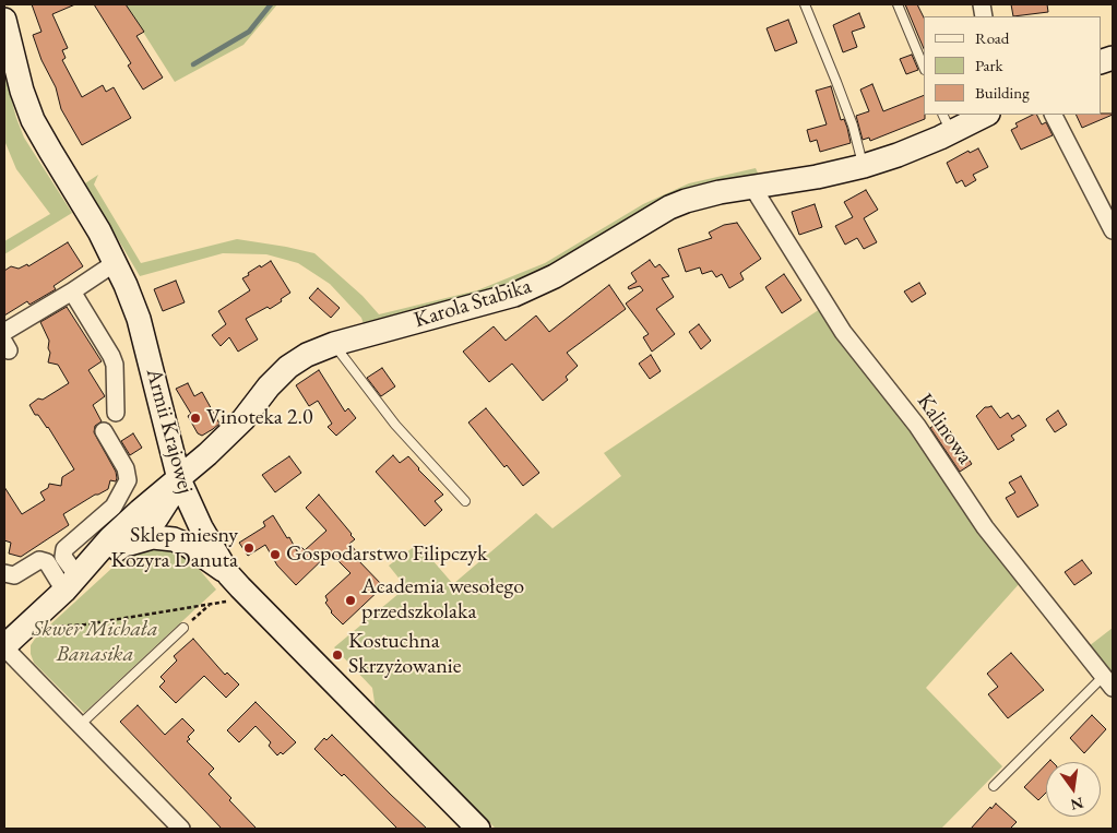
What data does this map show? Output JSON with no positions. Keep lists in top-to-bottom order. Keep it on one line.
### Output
{"streets":{"street":["Karola Stabika","Kalinowa","Armii Krajowej"]},"crossings":[["Karola Stabika","Kalinowa"],["Karola Stabika","Armii Krajowej"]],"parks":["Skwer Michała Banasika"],"places":["Vinoteka 2.0","Sklep miesny Kozyra Danuta","Gospodarstwo Filipczyk","Academia wesołego przedszkolaka","Kostuchna Skrzyżowanie"],"legend":["Road","Park","Building"],"north":"bottom"}
